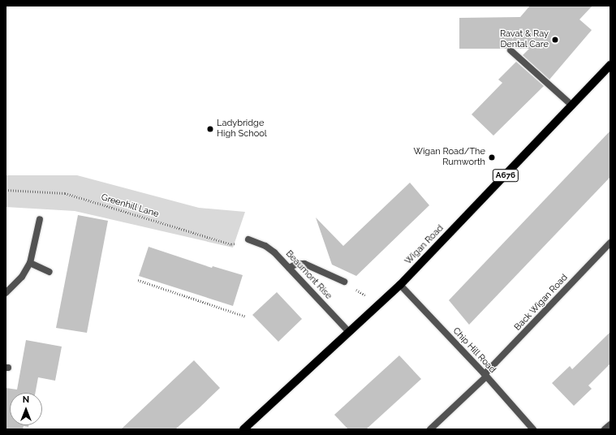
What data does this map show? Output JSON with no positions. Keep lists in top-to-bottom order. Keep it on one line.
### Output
{"streets":{"main road":["A676","Wigan Road"],"street":["Beaumont Rise","Back Wigan Road","Chip Hill Road"],"path":["Greenhill Lane"]},"crossings":[["Greenhill Lane","Beaumont Rise"],["Wigan Road","Beaumont Rise"],["Wigan Road","Chip Hill Road"],["Back Wigan Road","Chip Hill Road"]],"places":["Ravat & Ray Dental Care","Ladybridge High School","Wigan Road/The Rumworth"],"north":"top"}
